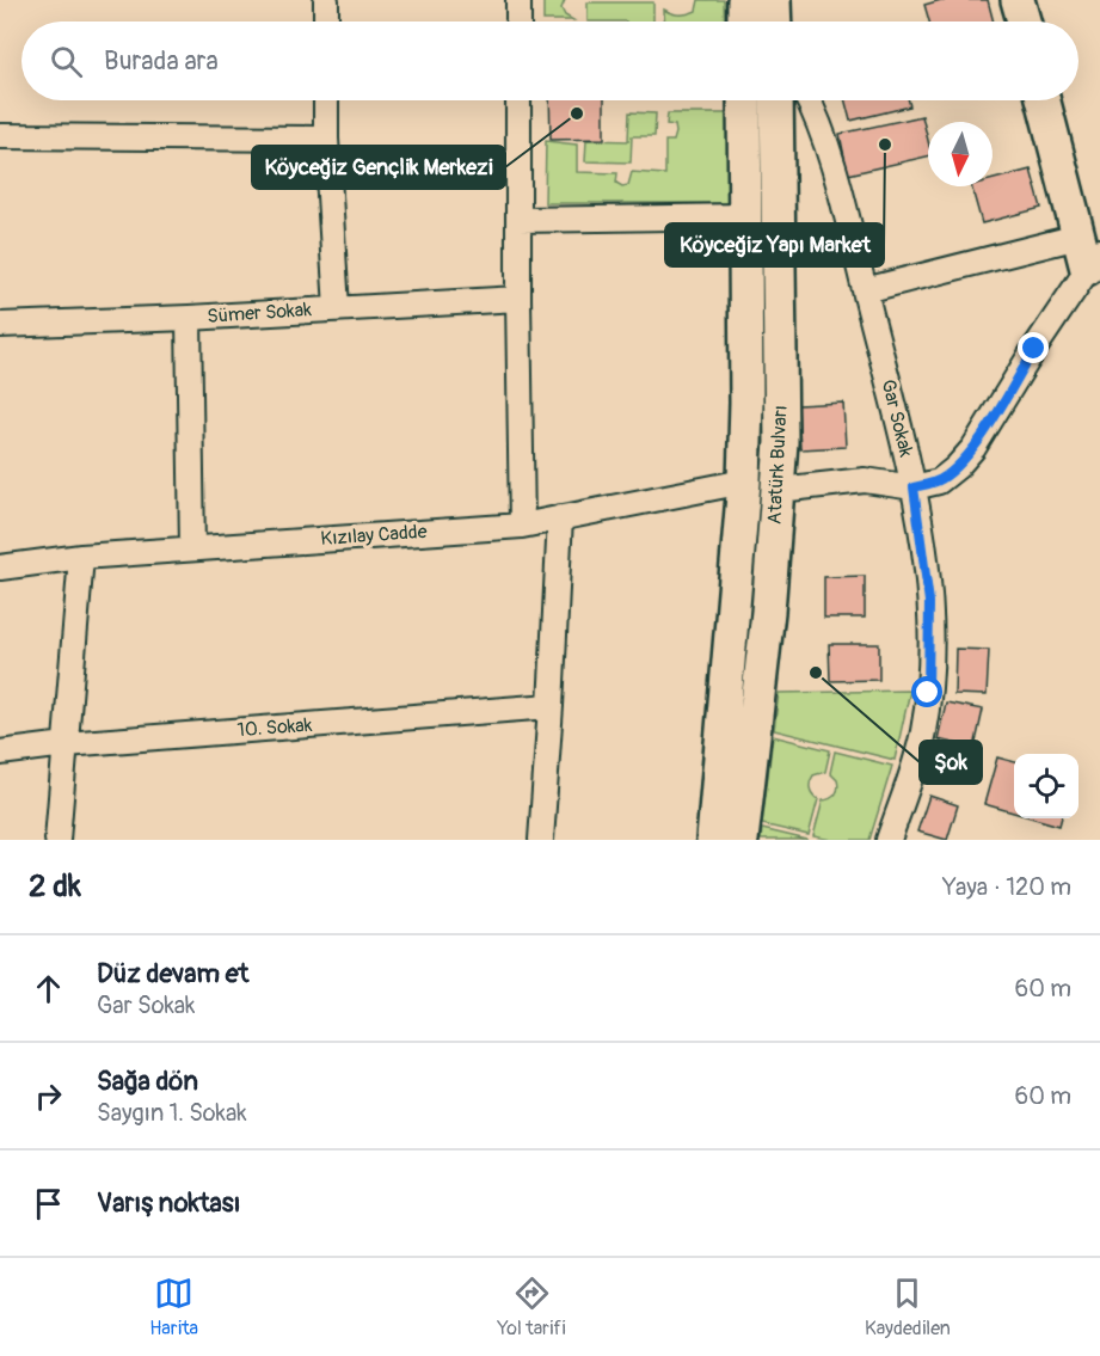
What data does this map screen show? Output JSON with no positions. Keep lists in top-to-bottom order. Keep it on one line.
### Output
{"streets":{"main road":["Atatürk Bulvarı"],"street":["Sümer Sokak","Gar Sokak","Kızılay Cadde","10. Sokak"]},"crossings":[["Atatürk Bulvarı","Kızılay Cadde"]],"places":["Köyceğiz Gençlik Merkezi","Köyceğiz Yapı Market","Şok"],"north":"bottom","page":{"search":"Burada ara","heading":["2 dk","Yaya · 120 m"],"list":[["Düz devam et","Gar Sokak","60 m"],["Sağa dön","Saygın 1. Sokak","60 m"],"Varış noktası"],"nav":["Harita","Yol tarifi","Kaydedilen"]}}
